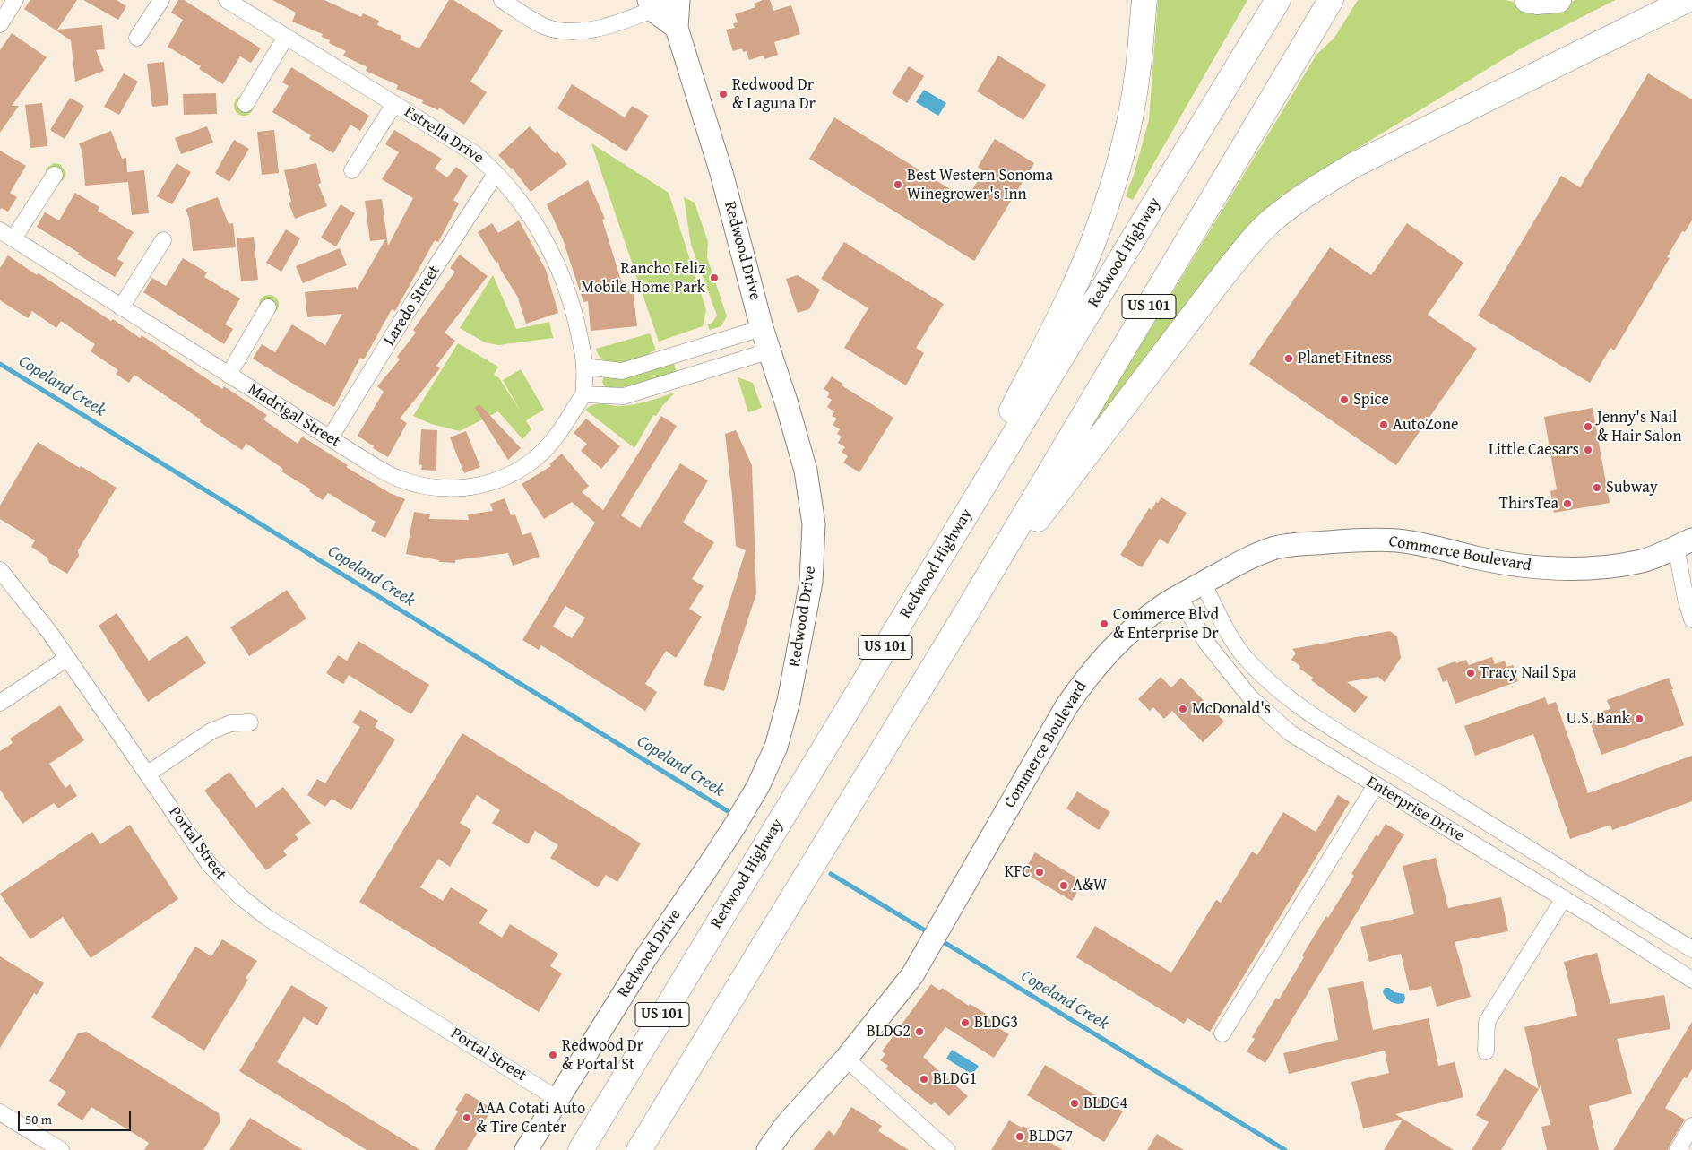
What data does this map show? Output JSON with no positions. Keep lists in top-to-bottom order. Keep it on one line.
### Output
{"streets":{"highway":["Redwood Highway","US 101"],"main road":["Redwood Drive","Commerce Boulevard"],"street":["Estrella Drive","Laredo Street","Madrigal Street","Enterprise Drive","Portal Street"]},"crossings":[["Estrella Drive","Laredo Street"],["Estrella Drive","Madrigal Street"],["Redwood Drive","Portal Street"],["Laredo Street","Madrigal Street"],["Commerce Boulevard","Enterprise Drive"]],"water":["Copeland Creek"],"places":["Redwood Dr & Laguna Dr","Best Western Sonoma Winegrower's Inn","Rancho Feliz Mobile Home Park","Planet Fitness","Spice","AutoZone","Jenny's Nail & Hair Salon","Little Caesars","Subway","ThirsTea","Commerce Blvd & Enterprise Dr","Tracy Nail Spa","McDonald's","U.S. Bank","KFC","A&W","BLDG3","BLDG2","Redwood Dr & Portal St","BLDG1","BLDG4","AAA Cotati Auto & Tire Center","BLDG7"],"scale_bar":"50 m"}
